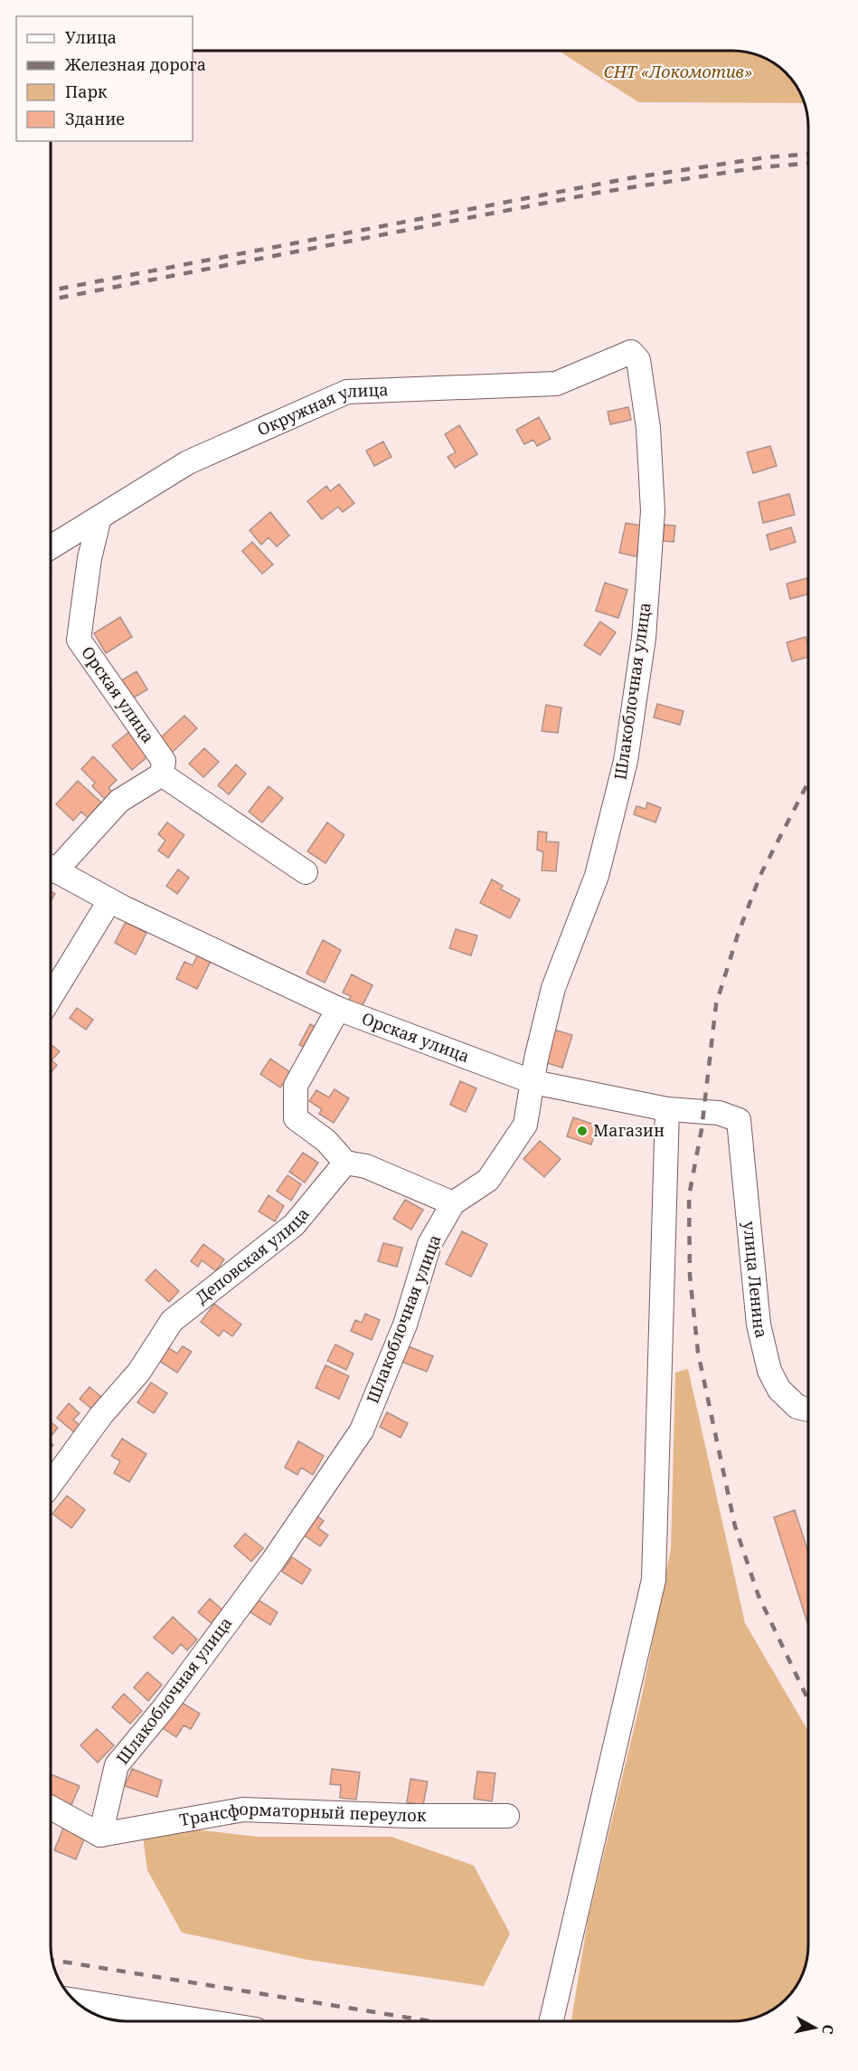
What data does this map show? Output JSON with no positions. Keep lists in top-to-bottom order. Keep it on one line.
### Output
{"streets":{"street":["Окружная улица","Шлакоблочная улица","Орская улица","Деповская улица","улица Ленина","Трансформаторный переулок"]},"crossings":[["Окружная улица","Шлакоблочная улица"],["Окружная улица","Орская улица"],["Шлакоблочная улица","Орская улица"],["Шлакоблочная улица","Трансформаторный переулок"],["Орская улица","улица Ленина"]],"parks":["СНТ «Локомотив»"],"places":["Магазин"],"legend":["Улица","Железная дорога","Парк","Здание"],"north":"right"}
